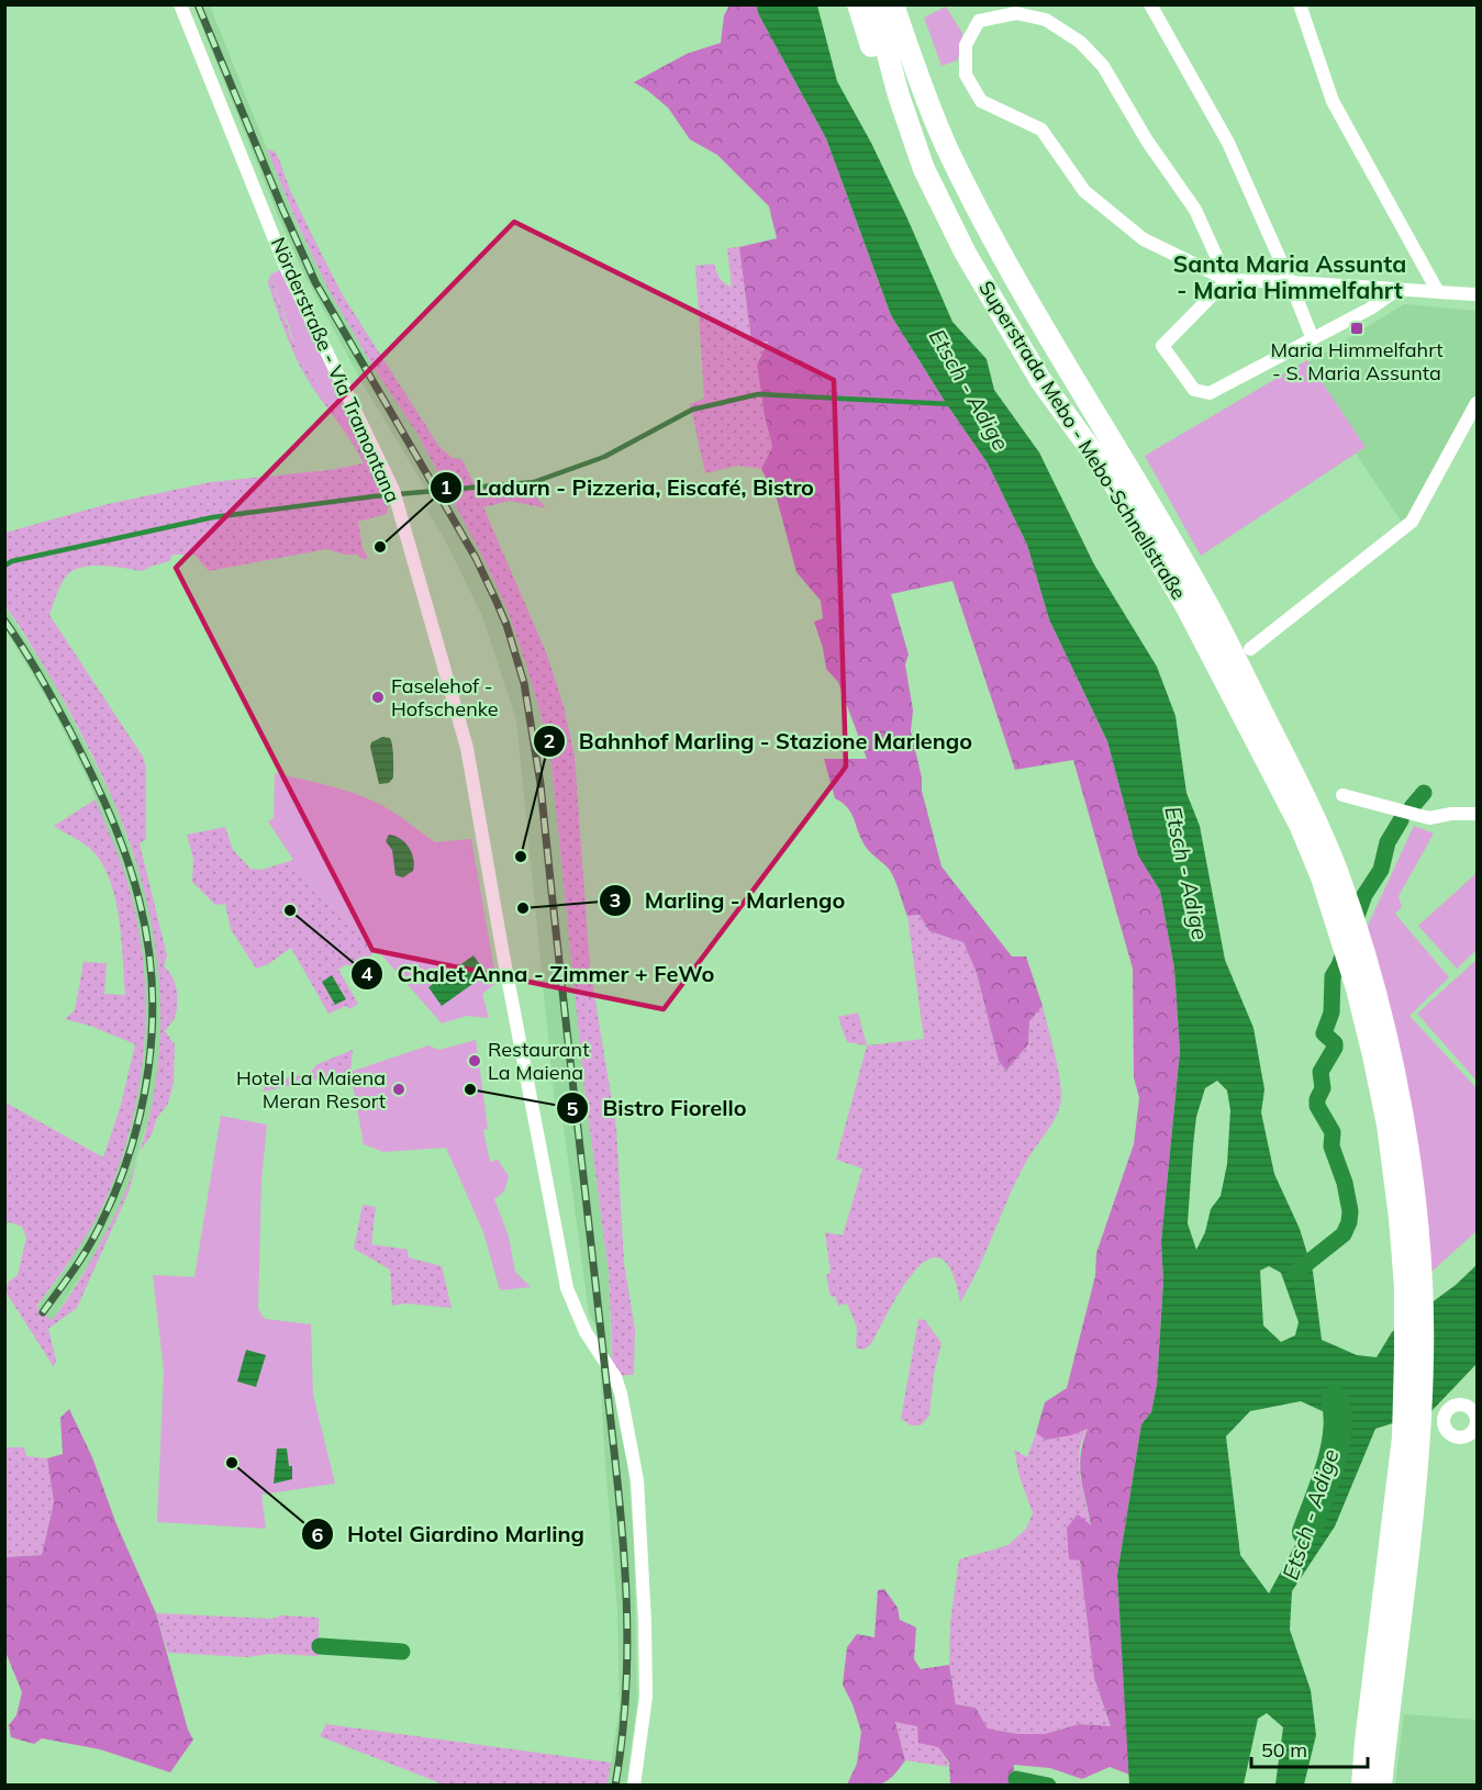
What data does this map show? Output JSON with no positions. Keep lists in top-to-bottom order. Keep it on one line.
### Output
{"streets":{"highway":["Superstrada Mebo - Mebo-Schnellstraße"],"street":["Nörderstraße - Via Tramontana"]},"districts":["Santa Maria Assunta - Maria Himmelfahrt"],"water":["Etsch - Adige"],"places":{"transit":["Maria Himmelfahrt - S. Maria Assunta"],"other":["Ladurn - Pizzeria, Eiscafé, Bistro","Faselehof - Hofschenke","Bahnhof Marling - Stazione Marlengo","Marling - Marlengo","Chalet Anna - Zimmer + FeWo","Restaurant La Maiena","Hotel La Maiena Meran Resort","Bistro Fiorello","Hotel Giardino Marling"]},"scale_bar":"50 m"}
